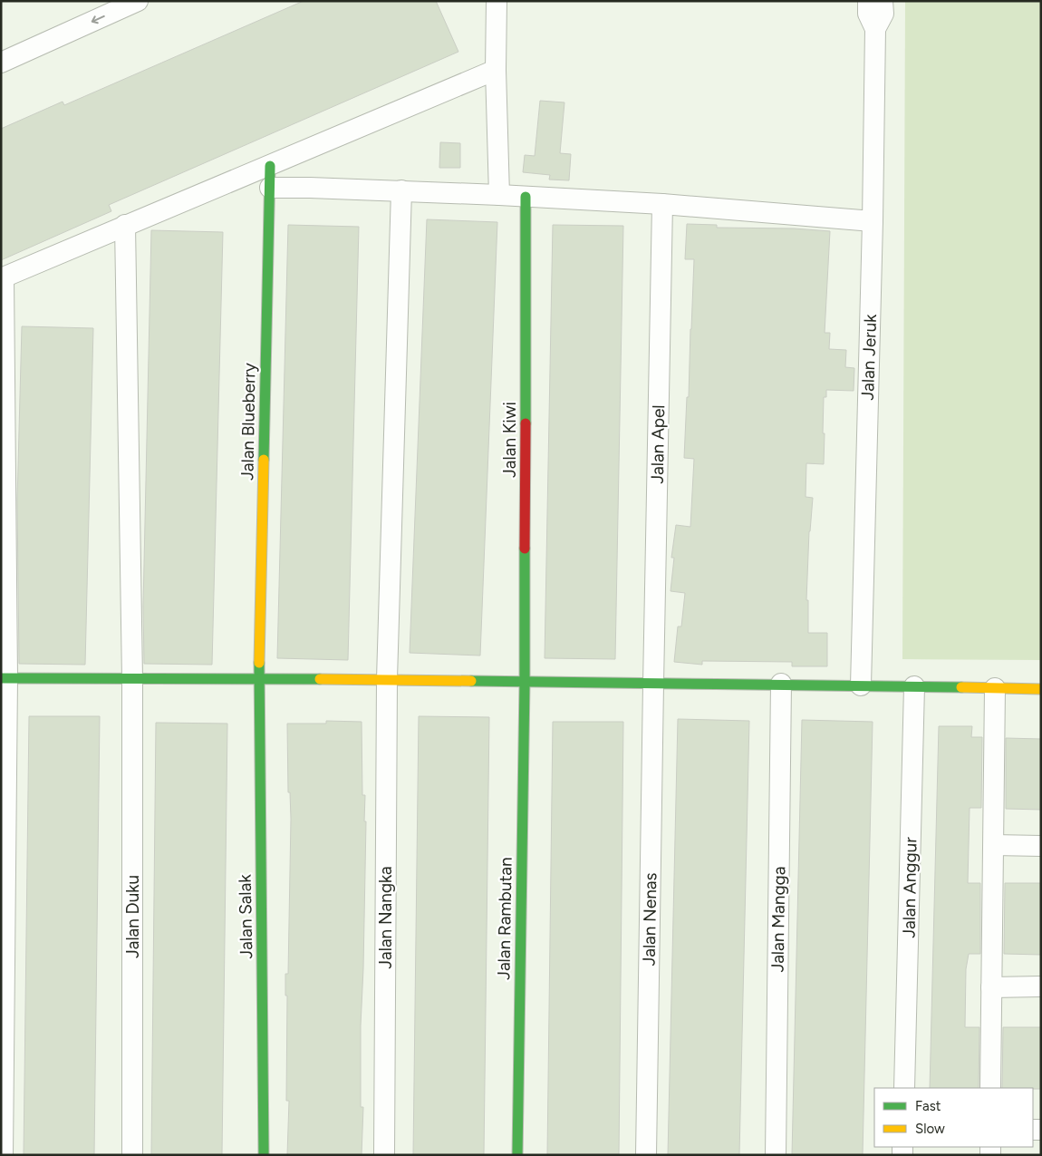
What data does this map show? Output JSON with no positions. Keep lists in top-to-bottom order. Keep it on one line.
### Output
{"streets":{"street":["Jalan Jeruk","Jalan Blueberry","Jalan Kiwi","Jalan Apel","Jalan Anggur","Jalan Duku","Jalan Salak","Jalan Nangka","Jalan Rambutan","Jalan Nenas","Jalan Mangga"]},"crossings":[["Jalan Blueberry","Jalan Salak"],["Jalan Kiwi","Jalan Rambutan"],["Jalan Apel","Jalan Nenas"]],"legend":["Fast","Slow"]}
